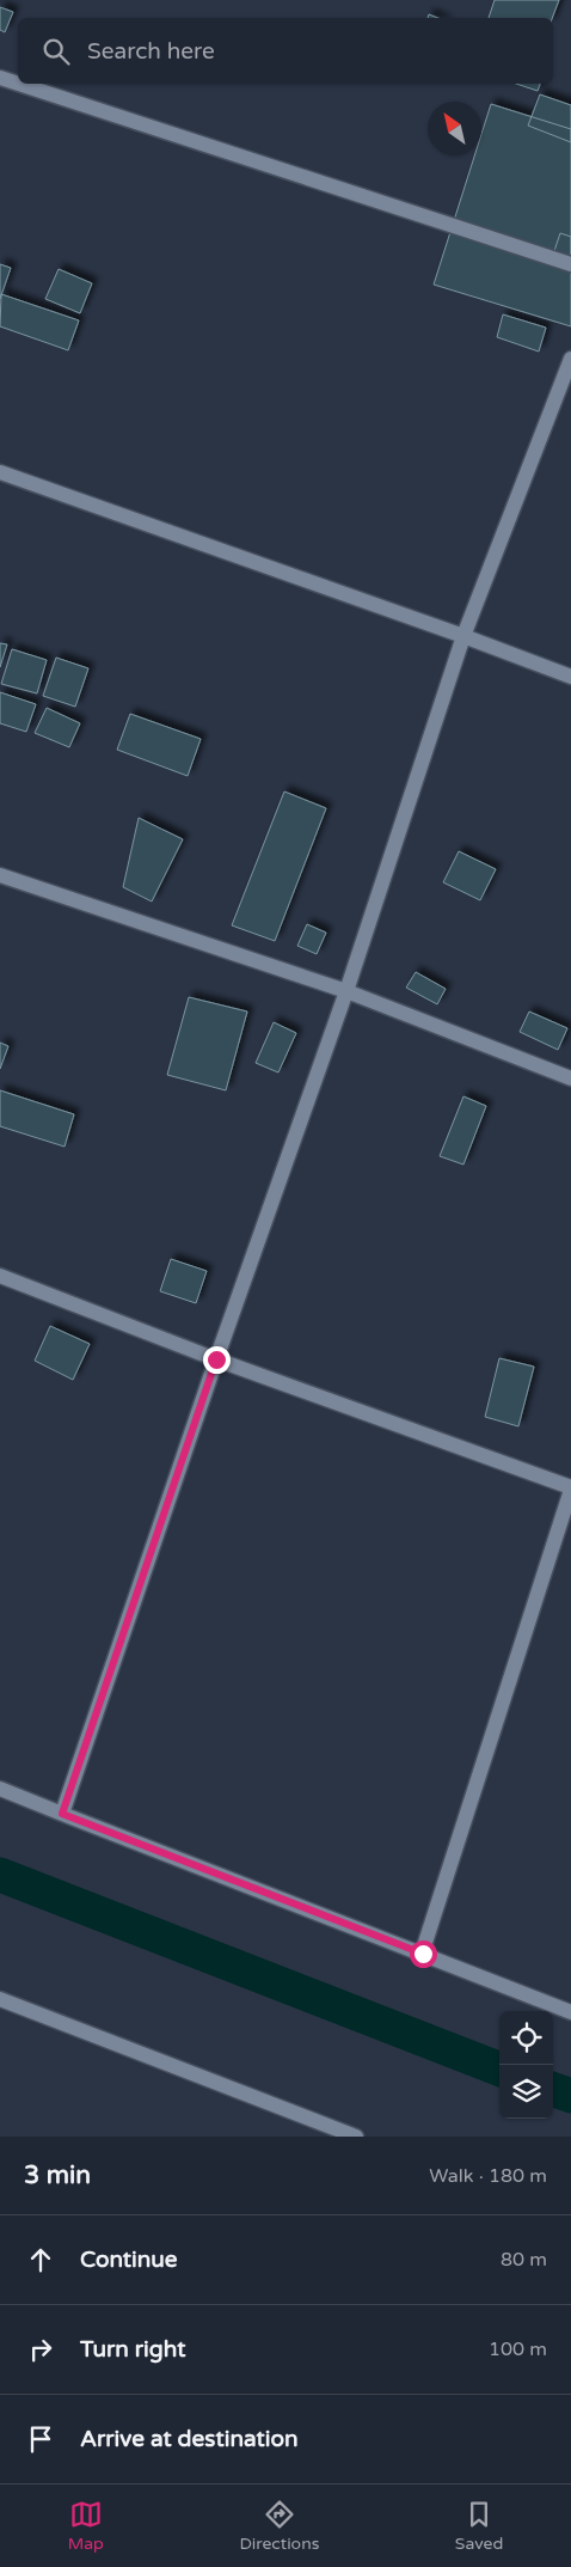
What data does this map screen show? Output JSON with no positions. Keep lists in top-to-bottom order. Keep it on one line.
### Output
{"north":"top left","page":{"search":"Search here","heading":["3 min","Walk · 180 m"],"list":[["Continue","80 m"],["Turn right","100 m"],"Arrive at destination"],"nav":["Map","Directions","Saved"]}}
